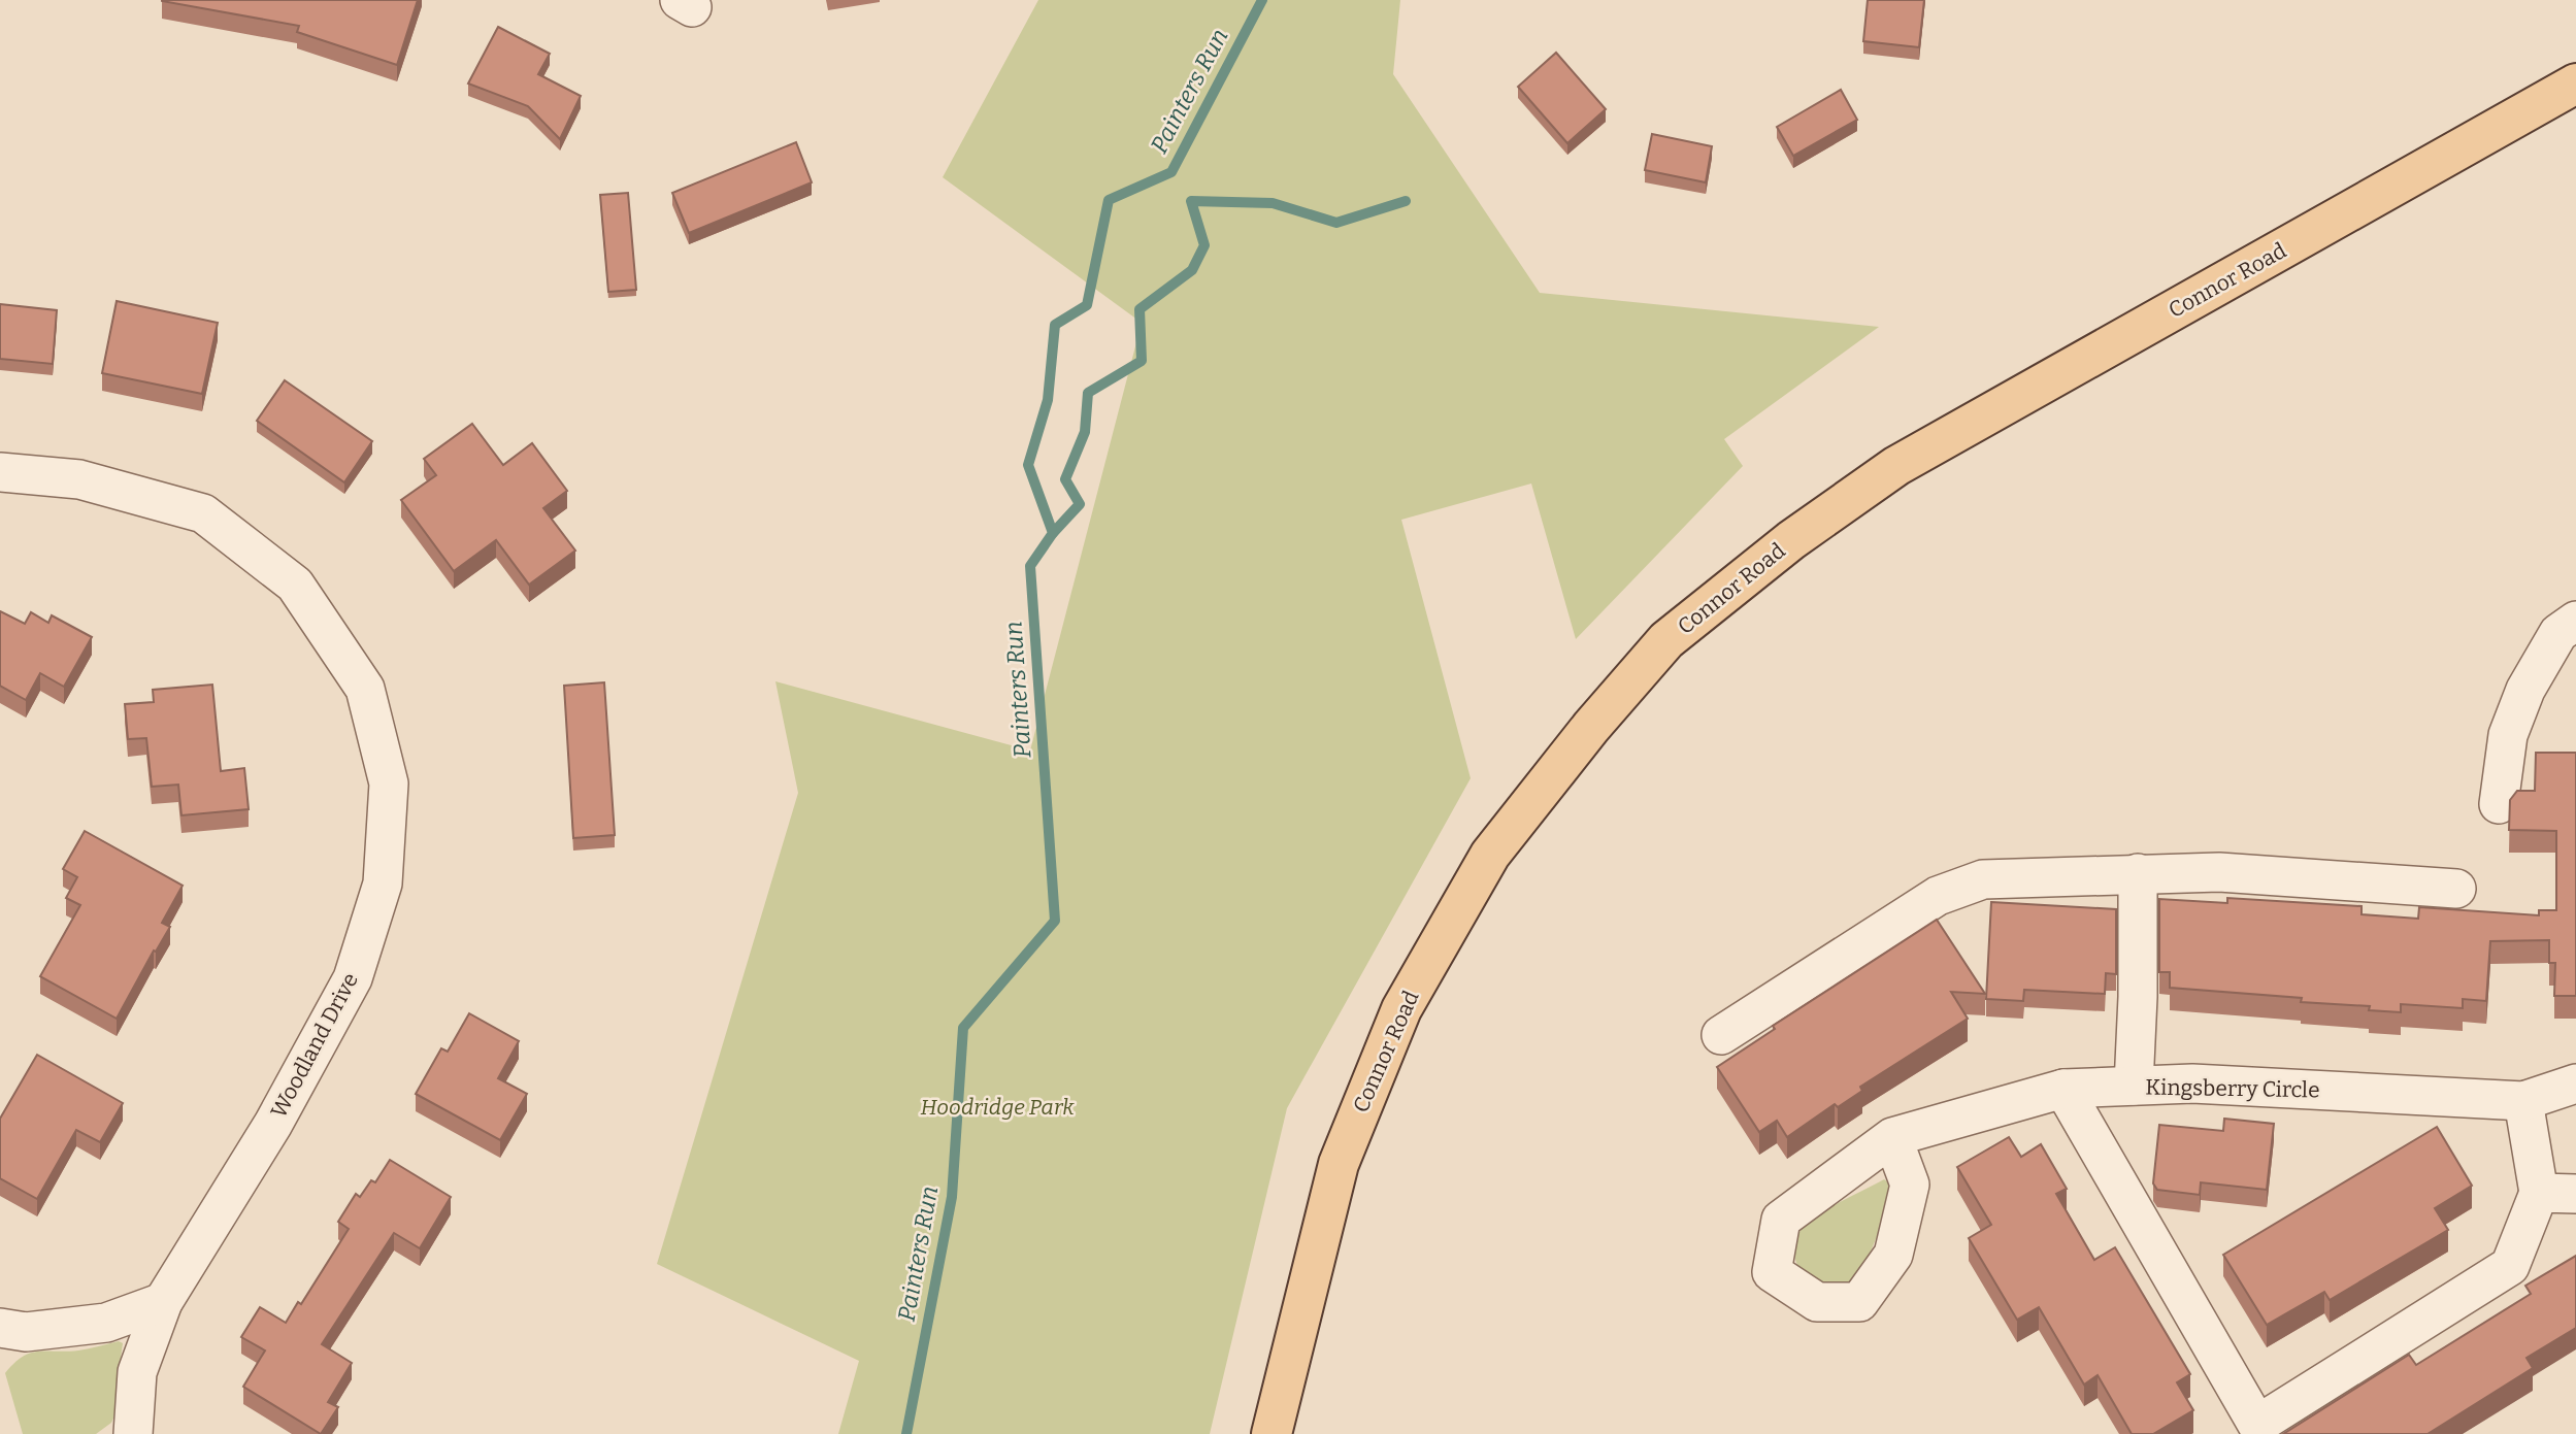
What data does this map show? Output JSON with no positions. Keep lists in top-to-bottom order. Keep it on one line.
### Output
{"streets":{"main road":["Connor Road"],"street":["Woodland Drive","Kingsberry Circle"]},"water":["Painters Run"],"parks":["Hoodridge Park"]}
